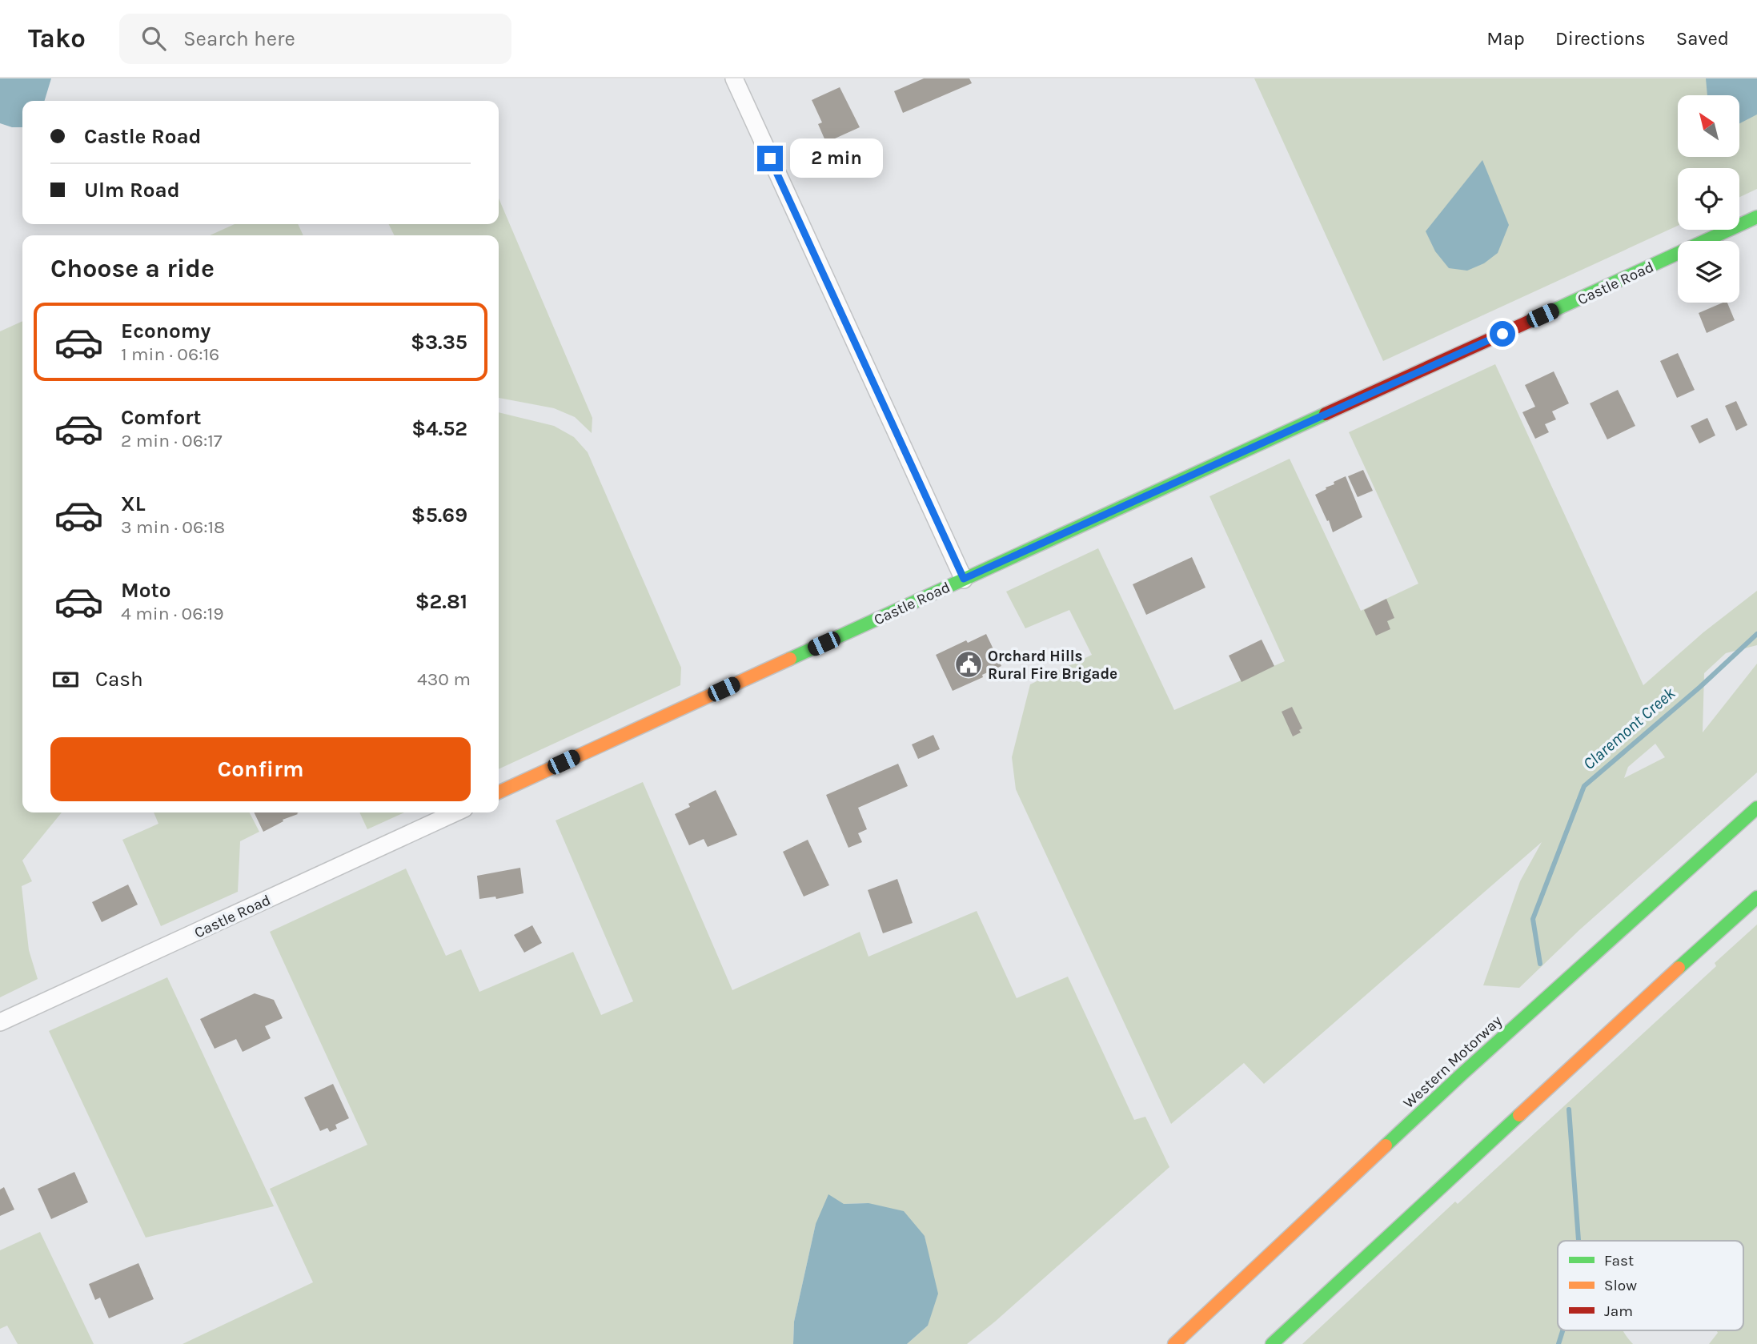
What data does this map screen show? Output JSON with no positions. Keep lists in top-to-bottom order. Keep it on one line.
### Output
{"streets":{"main road":["Castle Road","Western Motorway"]},"water":["Claremont Creek"],"places":{"public building":["Orchard Hills Rural Fire Brigade"]},"legend":["Fast","Slow","Jam"],"north":"top left","page":{"header":"Tako","search":"Search here","nav":["Map","Directions","Saved"],"banner":["Castle Road","Ulm Road"],"bubble":"2 min","heading":"Choose a ride","list":[{"name":"Economy","note":"1 min · 06:16","value":"$3.35"},{"name":"Comfort","note":"2 min · 06:17","value":"$4.52"},{"name":"XL","note":"3 min · 06:18","value":"$5.69"},{"name":"Moto","note":"4 min · 06:19","value":"$2.81"}],"pay":["Cash","430 m"],"buttons":"Confirm"}}
